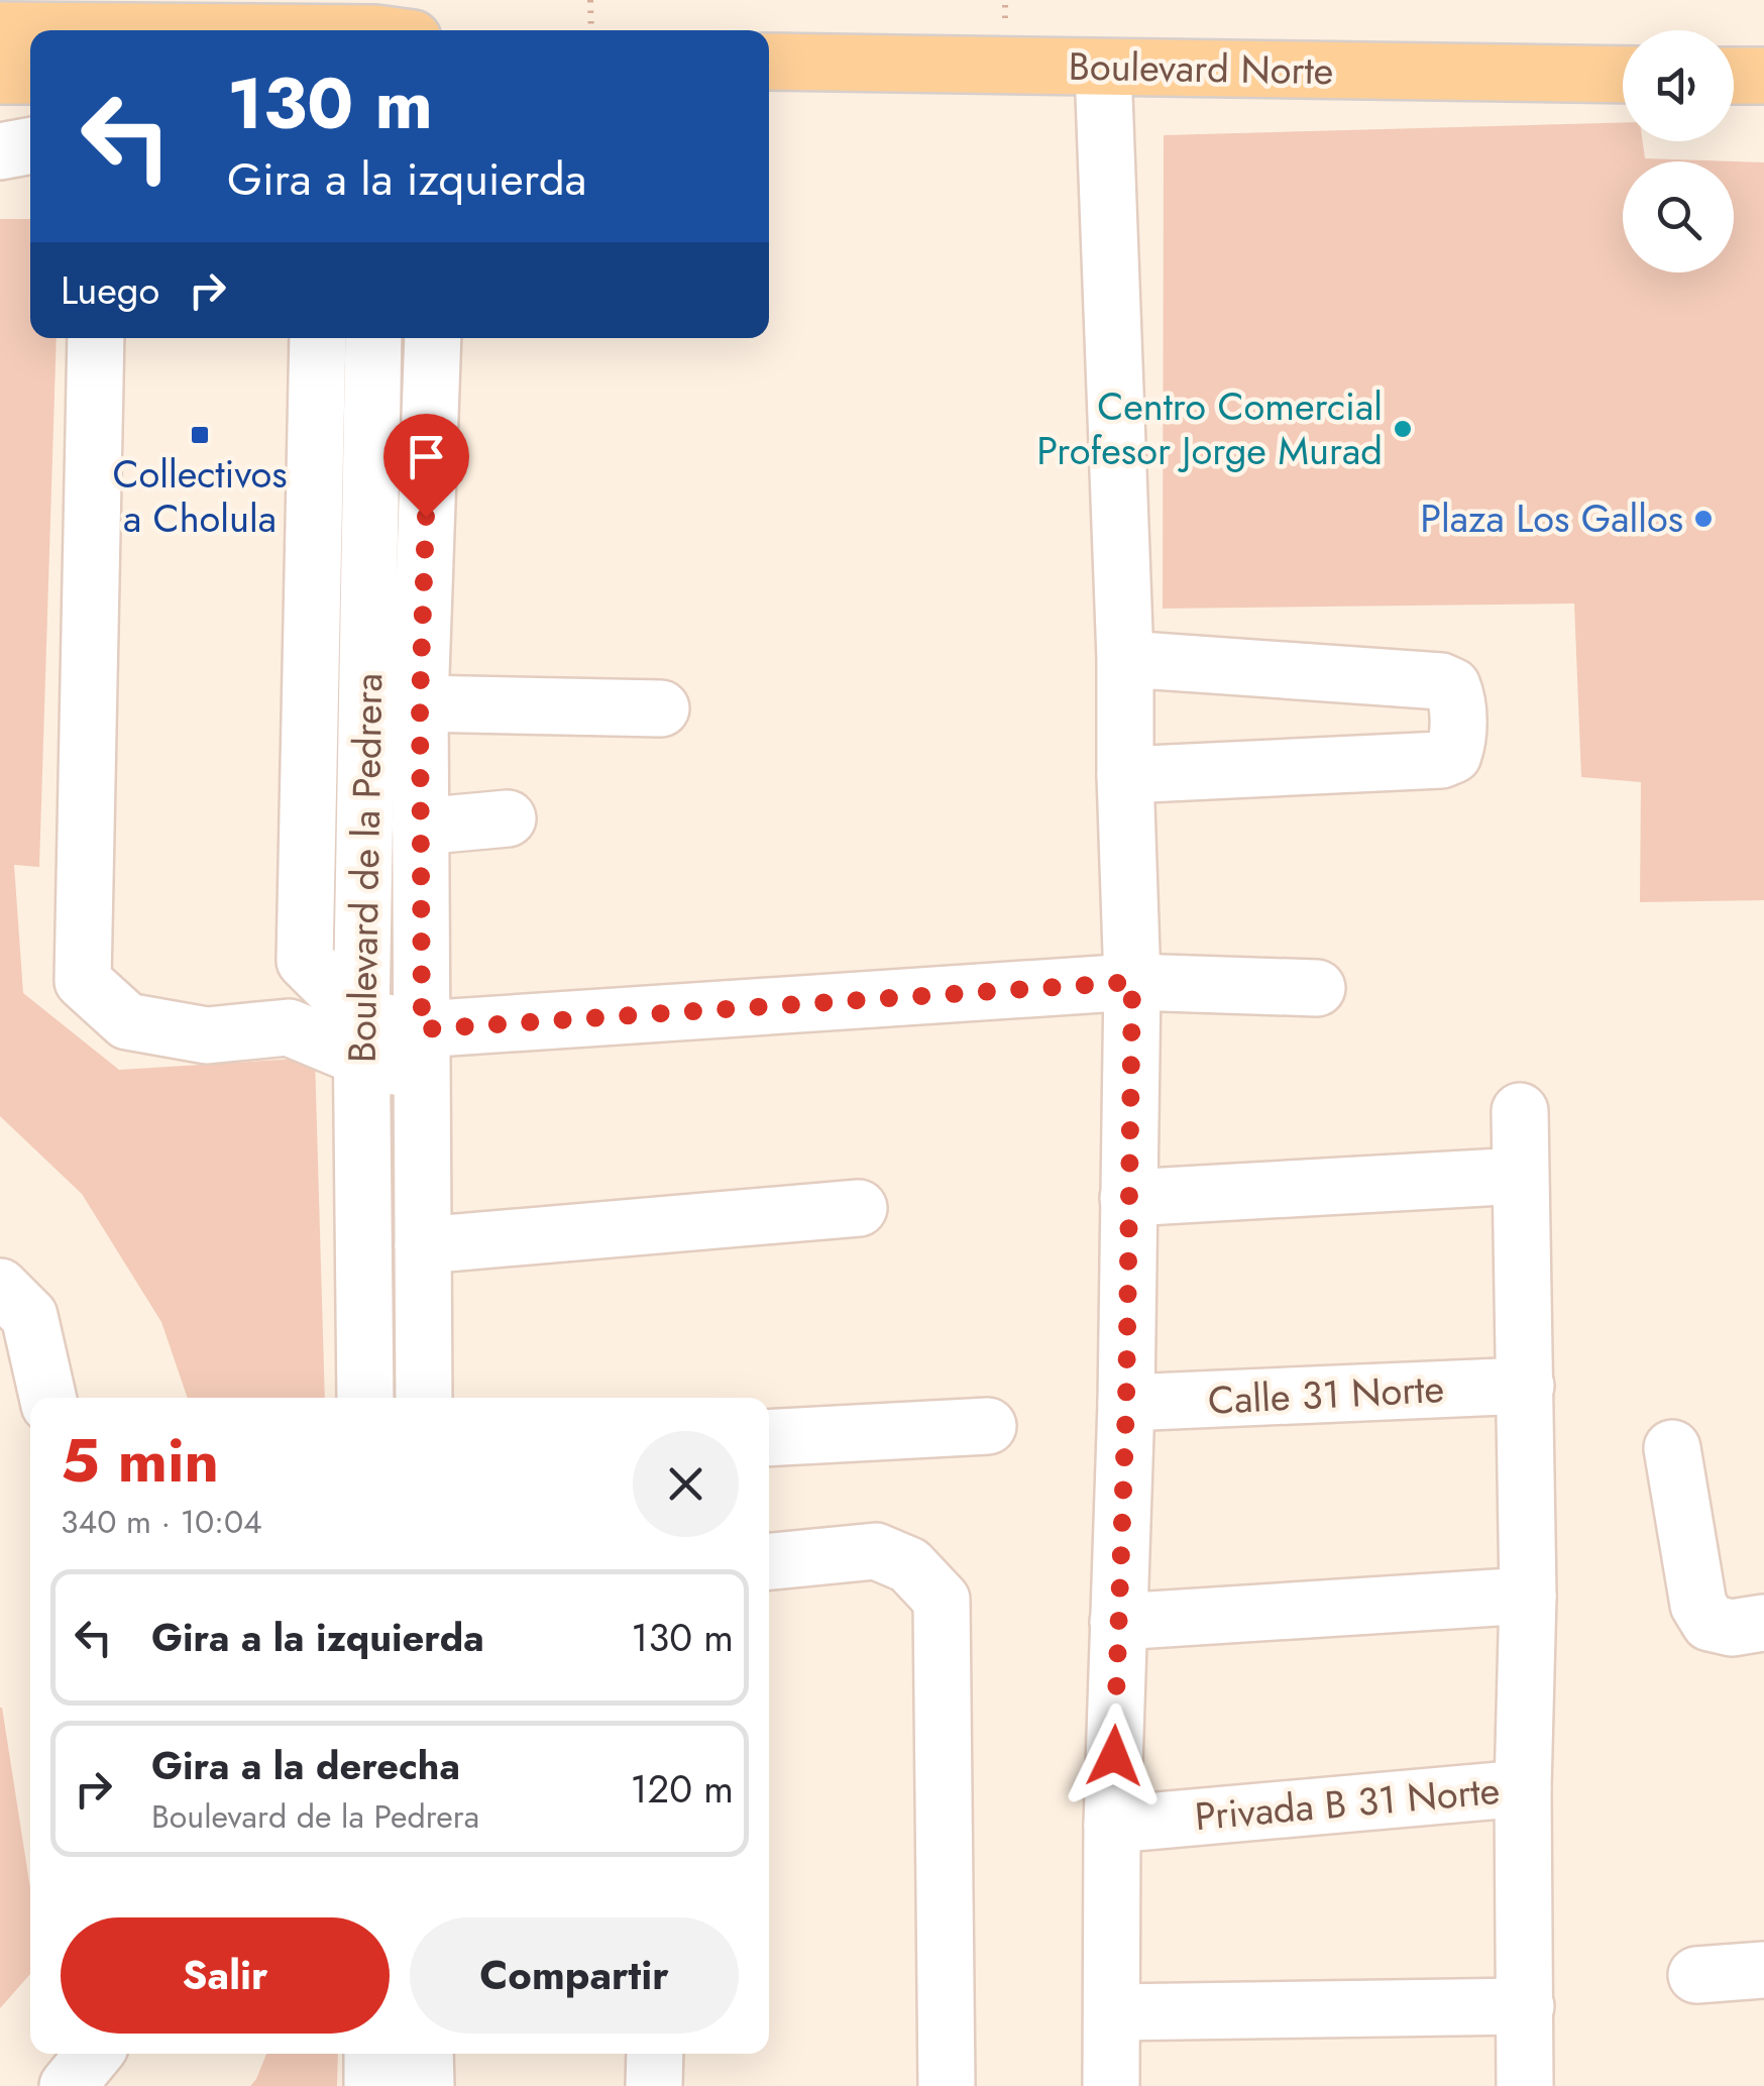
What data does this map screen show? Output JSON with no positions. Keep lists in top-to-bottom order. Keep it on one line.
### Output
{"streets":{"main road":["Boulevard Norte"],"street":["Boulevard de la Pedrera","Calle 31 Norte","Privada B 31 Norte"]},"places":{"other":["Centro Comercial Profesor Jorge Murad","Plaza Los Gallos"],"transit":["Collectivos a Cholula"]},"page":{"turn":["130 m","Gira a la izquierda"],"then":"Luego","heading":["5 min","340 m · 10:04"],"list":[{"name":"Gira a la izquierda","value":"130 m"},{"name":"Gira a la derecha","note":"Boulevard de la Pedrera","value":"120 m"}],"buttons":["Salir","Compartir"]}}
